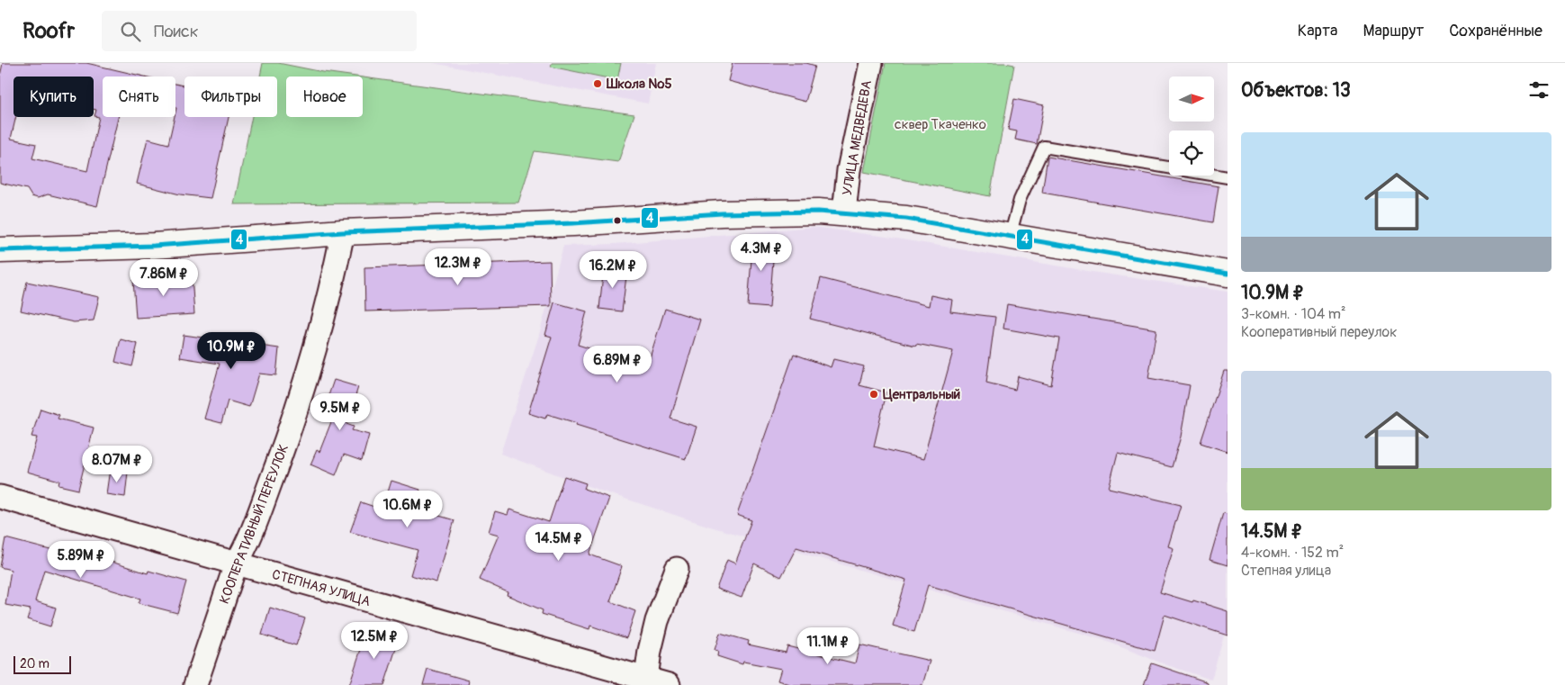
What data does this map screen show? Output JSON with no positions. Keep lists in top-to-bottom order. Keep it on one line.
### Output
{"streets":{"street":["УЛИЦА МЕДВЕДЕВА","КООПЕРАТИВНЫЙ ПЕРЕУЛОК","СТЕПНАЯ УЛИЦА"]},"crossings":[["КООПЕРАТИВНЫЙ ПЕРЕУЛОК","СТЕПНАЯ УЛИЦА"]],"parks":["сквер Ткаченко"],"places":["Школа №5","Центральный"],"lines":["transit line 4"],"scale_bar":"20 m","north":"right","page":{"header":"Roofr","search":"Поиск","nav":["Карта","Маршрут","Сохранённые"],"heading":"Объектов: 13","chip":["Купить","Снять","Фильтры","Новое"],"list":[{"name":"10.9M ₽","note":"3-комн. · 104 m² · Кооперативный переулок"},{"name":"14.5M ₽","note":"4-комн. · 152 m² · Степная улица"}],"price":["4.3M ₽","12.3M ₽","16.2M ₽","7.86M ₽","10.9M ₽","6.89M ₽","9.5M ₽","8.07M ₽","10.6M ₽","14.5M ₽","5.89M ₽","12.5M ₽","11.1M ₽"],"scale":"20 m"}}
